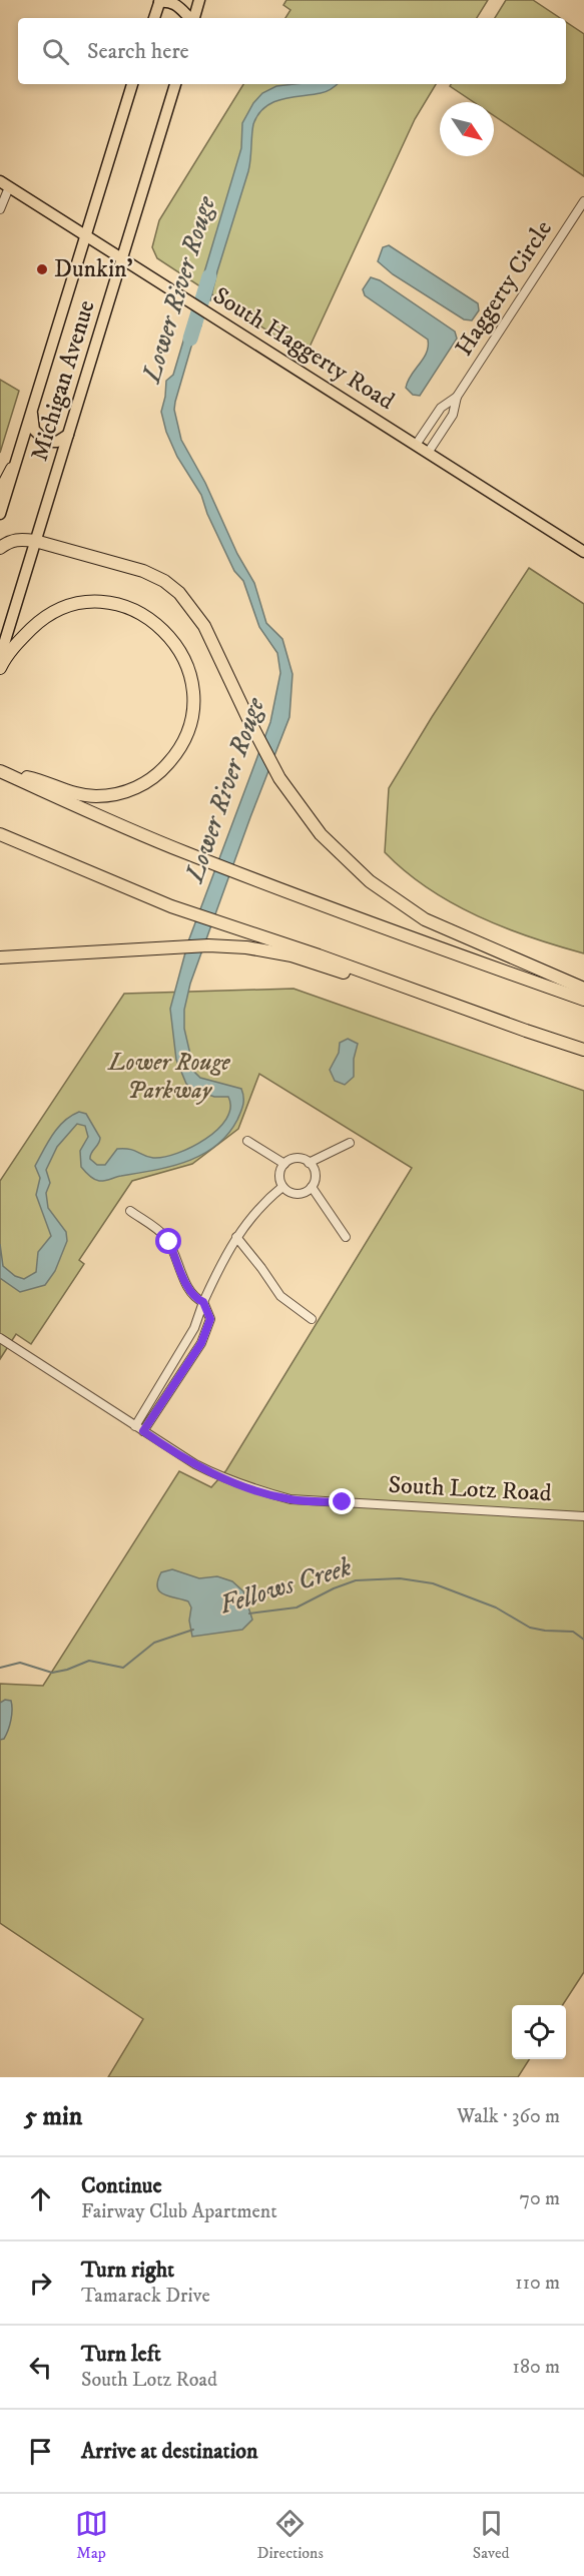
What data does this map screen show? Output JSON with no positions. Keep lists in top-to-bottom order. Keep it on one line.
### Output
{"streets":{"main road":["South Haggerty Road","Michigan Avenue"],"street":["Haggerty Circle","South Lotz Road"]},"crossings":[["Haggerty Circle","South Haggerty Road"],["South Haggerty Road","Michigan Avenue"]],"water":["Lower River Rouge","Fellows Creek"],"parks":["Lower Rouge Parkway"],"places":["Dunkin'"],"north":"bottom right","page":{"search":"Search here","heading":["5 min","Walk · 360 m"],"list":[["Continue","Fairway Club Apartment","70 m"],["Turn right","Tamarack Drive","110 m"],["Turn left","South Lotz Road","180 m"],"Arrive at destination"],"nav":["Map","Directions","Saved"]}}
